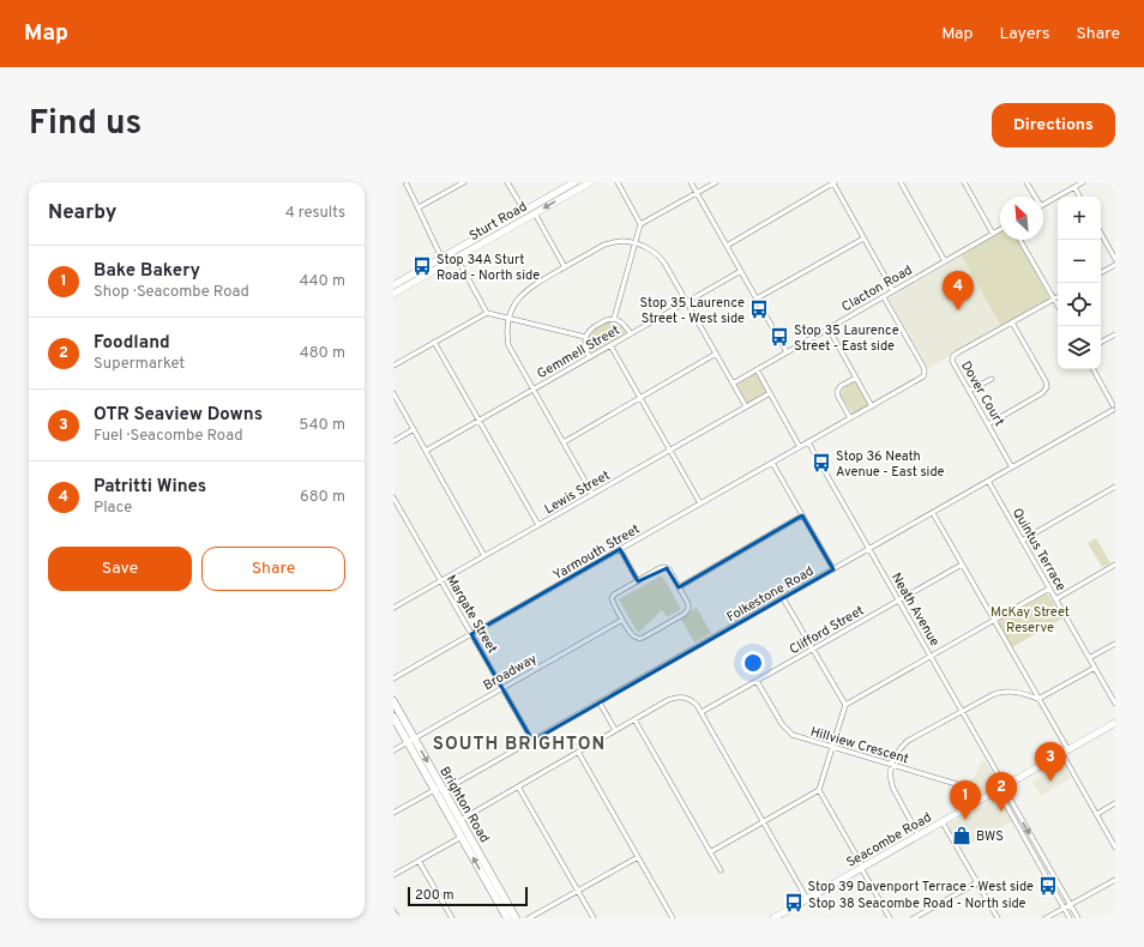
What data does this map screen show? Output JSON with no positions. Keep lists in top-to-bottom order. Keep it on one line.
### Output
{"streets":{"main road":["Sturt Road","Brighton Road","Seacombe Road"],"street":["Clacton Road","Gemmell Street","Dover Court","Lewis Street","Quintus Terrace","Yarmouth Street","Folkestone Road","Neath Avenue","Margate Street","Clifford Street","Broadway","Hillview Crescent"]},"crossings":[["Clacton Road","Yarmouth Street"],["Dover Court","Folkestone Road"],["Lewis Street","Margate Street"],["Quintus Terrace","Folkestone Road"],["Yarmouth Street","Neath Avenue"],["Yarmouth Street","Margate Street"],["Folkestone Road","Neath Avenue"],["Folkestone Road","Margate Street"],["Folkestone Road","Brighton Road"],["Neath Avenue","Clifford Street"],["Neath Avenue","Seacombe Road"],["Margate Street","Broadway"],["Clifford Street","Hillview Crescent"],["Broadway","Brighton Road"],["Hillview Crescent","Seacombe Road"]],"districts":["SOUTH BRIGHTON"],"parks":["McKay Street Reserve"],"places":{"bus stop":["Stop 34A Sturt Road - North side","Stop 35 Laurence Street - West side","Stop 35 Laurence Street - East side","Stop 36 Neath Avenue - East side","Stop 39 Davenport Terrace - West side","Stop 38 Seacombe Road - North side"],"shop":["BWS"]},"scale_bar":"200 m","north":"top left","page":{"header":"Map","nav":["Map","Layers","Share"],"title":"Find us","buttons":["Directions",["Save","Share"]],"heading":["Nearby","4 results"],"map_buttons":["+","−"],"list":[{"mark":"1","name":"Bake Bakery","note":"Shop · Seacombe Road","value":"440 m"},{"mark":"2","name":"Foodland","note":"Supermarket","value":"480 m"},{"mark":"3","name":"OTR Seaview Downs","note":"Fuel · Seacombe Road","value":"540 m"},{"mark":"4","name":"Patritti Wines","note":"Place","value":"680 m"}],"pins":["4","3","2","1"],"scale":"200 m"}}
